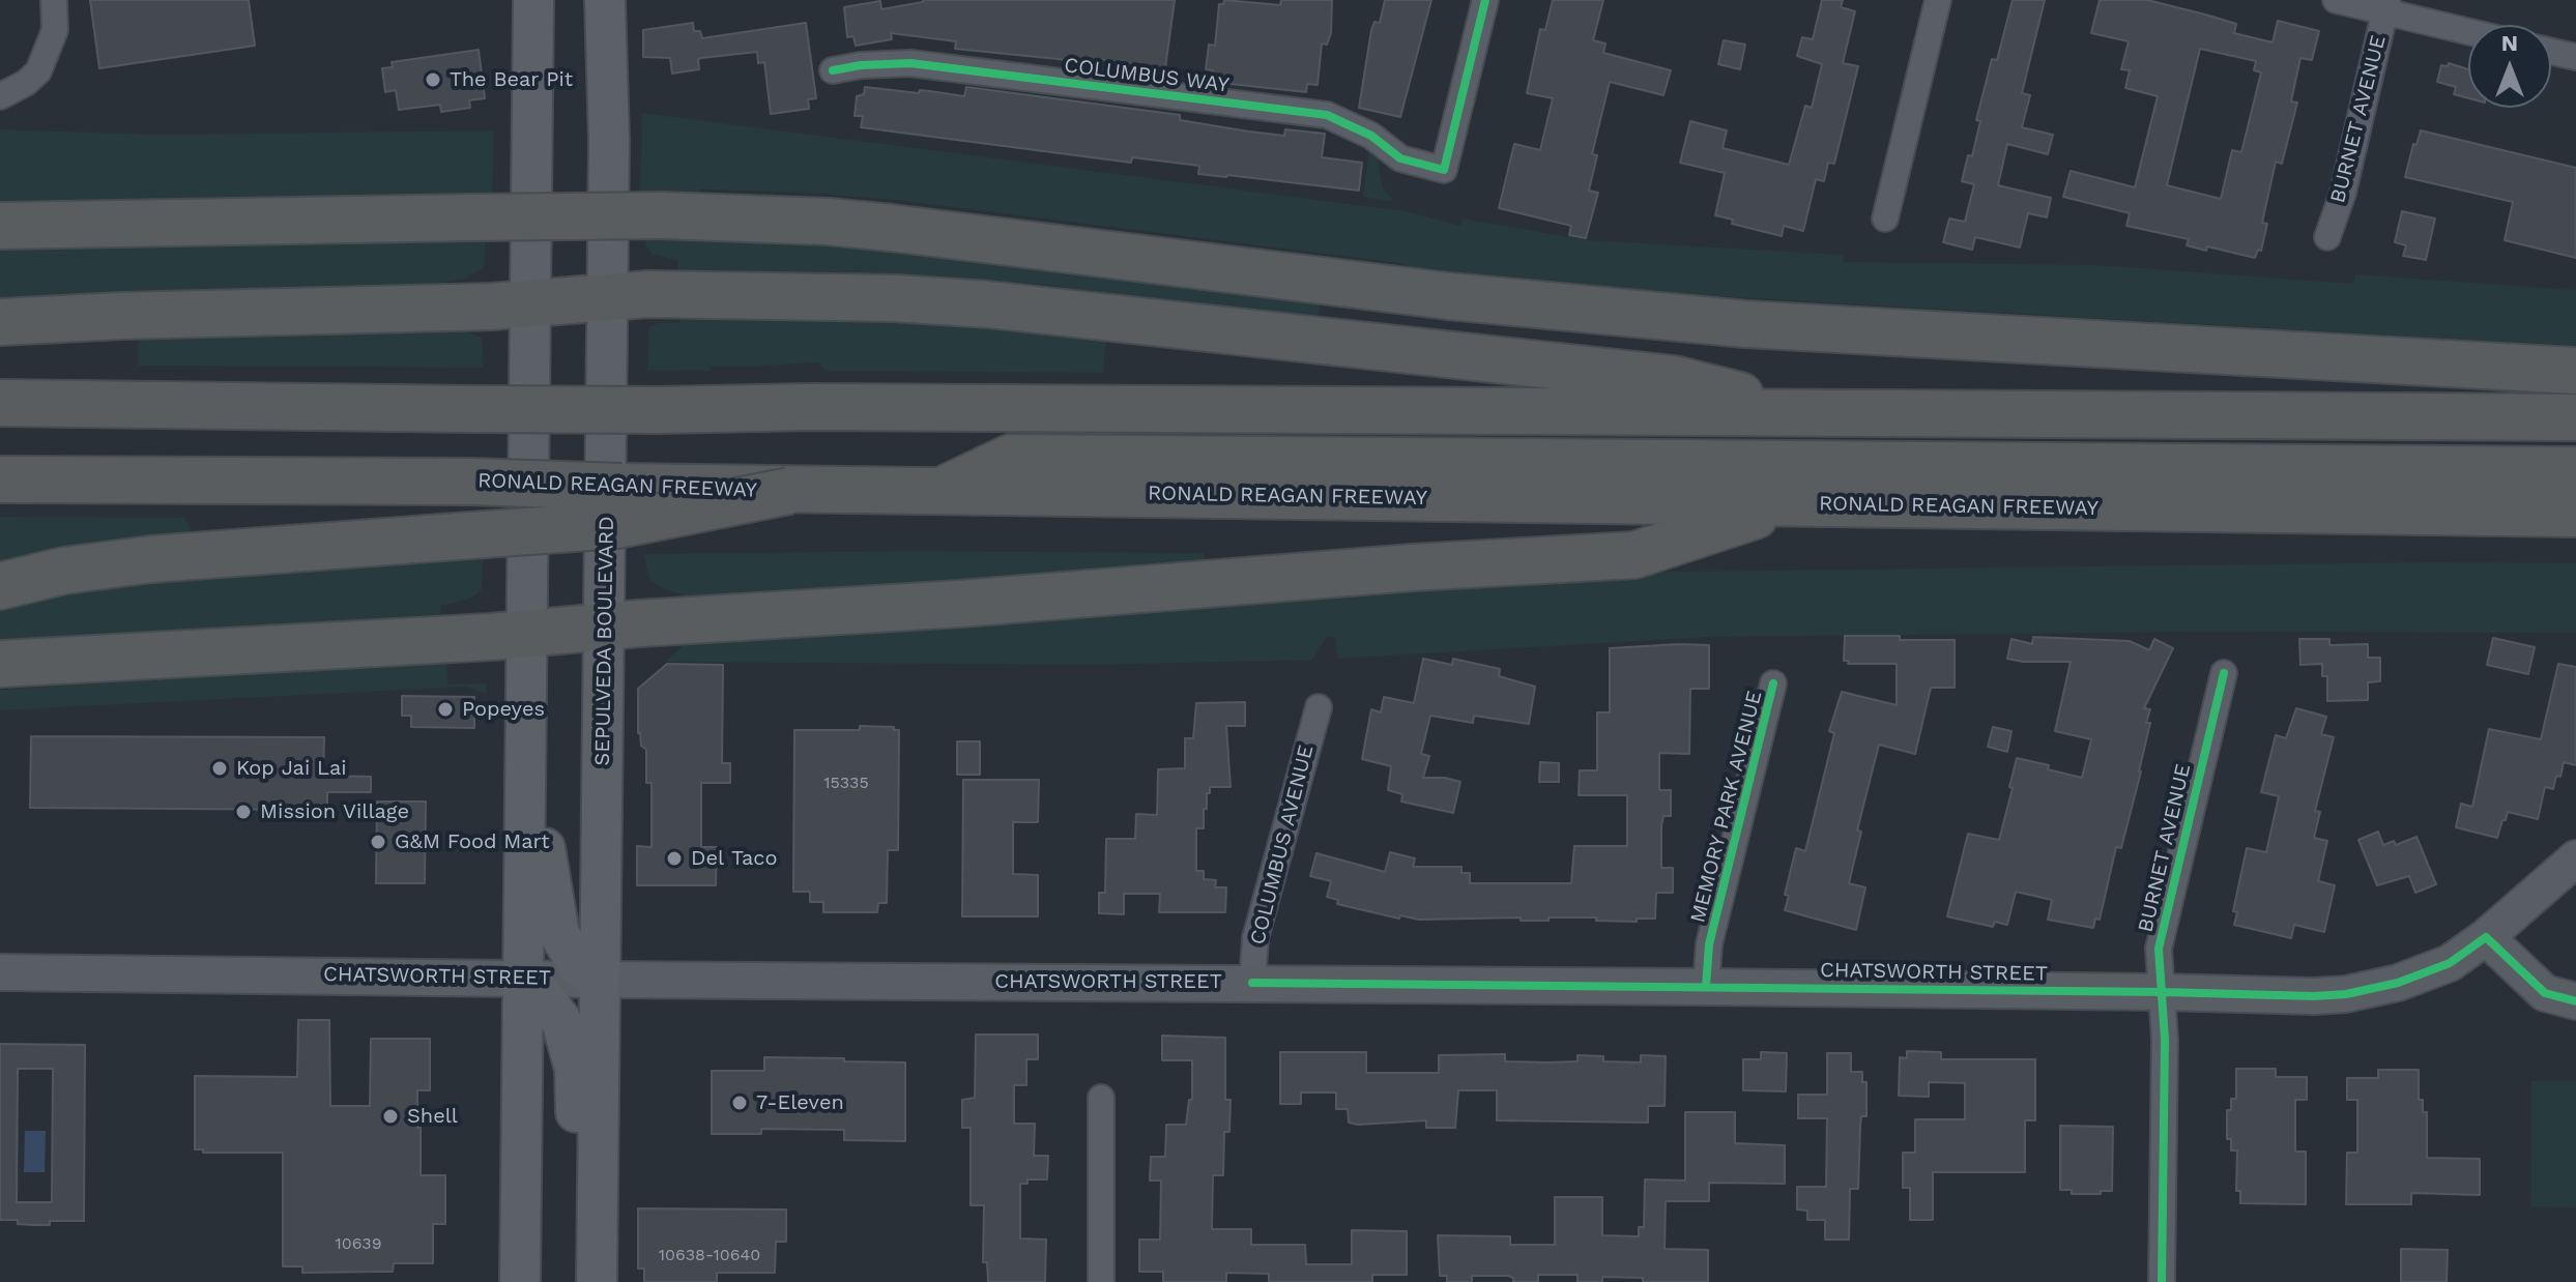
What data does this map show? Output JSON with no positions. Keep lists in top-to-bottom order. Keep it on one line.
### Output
{"streets":{"highway":["RONALD REAGAN FREEWAY"],"main road":["SEPULVEDA BOULEVARD","CHATSWORTH STREET"],"street":["COLUMBUS WAY","BURNET AVENUE","MEMORY PARK AVENUE","COLUMBUS AVENUE"]},"crossings":[["BURNET AVENUE","CHATSWORTH STREET"],["SEPULVEDA BOULEVARD","CHATSWORTH STREET"],["MEMORY PARK AVENUE","CHATSWORTH STREET"],["COLUMBUS AVENUE","CHATSWORTH STREET"]],"places":["The Bear Pit","Popeyes","Kop Jai Lai","Mission Village","G&M Food Mart","Del Taco","7-Eleven","Shell"],"house_numbers":["15335","10639","10638-10640"],"north":"top"}
